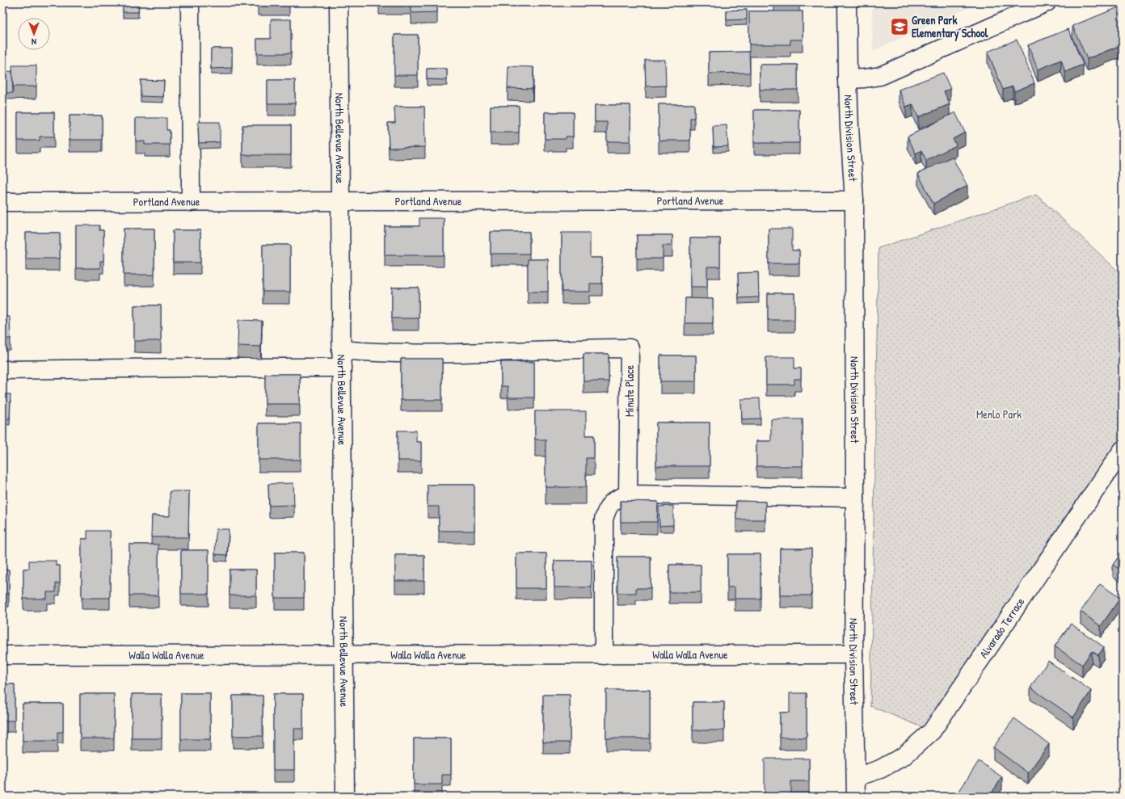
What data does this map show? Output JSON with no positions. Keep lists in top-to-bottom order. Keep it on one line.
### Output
{"streets":{"street":["North Bellevue Avenue","North Division Street","Portland Avenue","Minute Place","Alvarado Terrace","Walla Walla Avenue"]},"crossings":[["North Bellevue Avenue","Portland Avenue"],["North Bellevue Avenue","Minute Place"],["North Bellevue Avenue","Walla Walla Avenue"],["North Division Street","Portland Avenue"],["North Division Street","Alvarado Terrace"],["North Division Street","Walla Walla Avenue"]],"parks":["Menlo Park"],"places":{"school or university":["Green Park Elementary School"]},"north":"bottom"}
